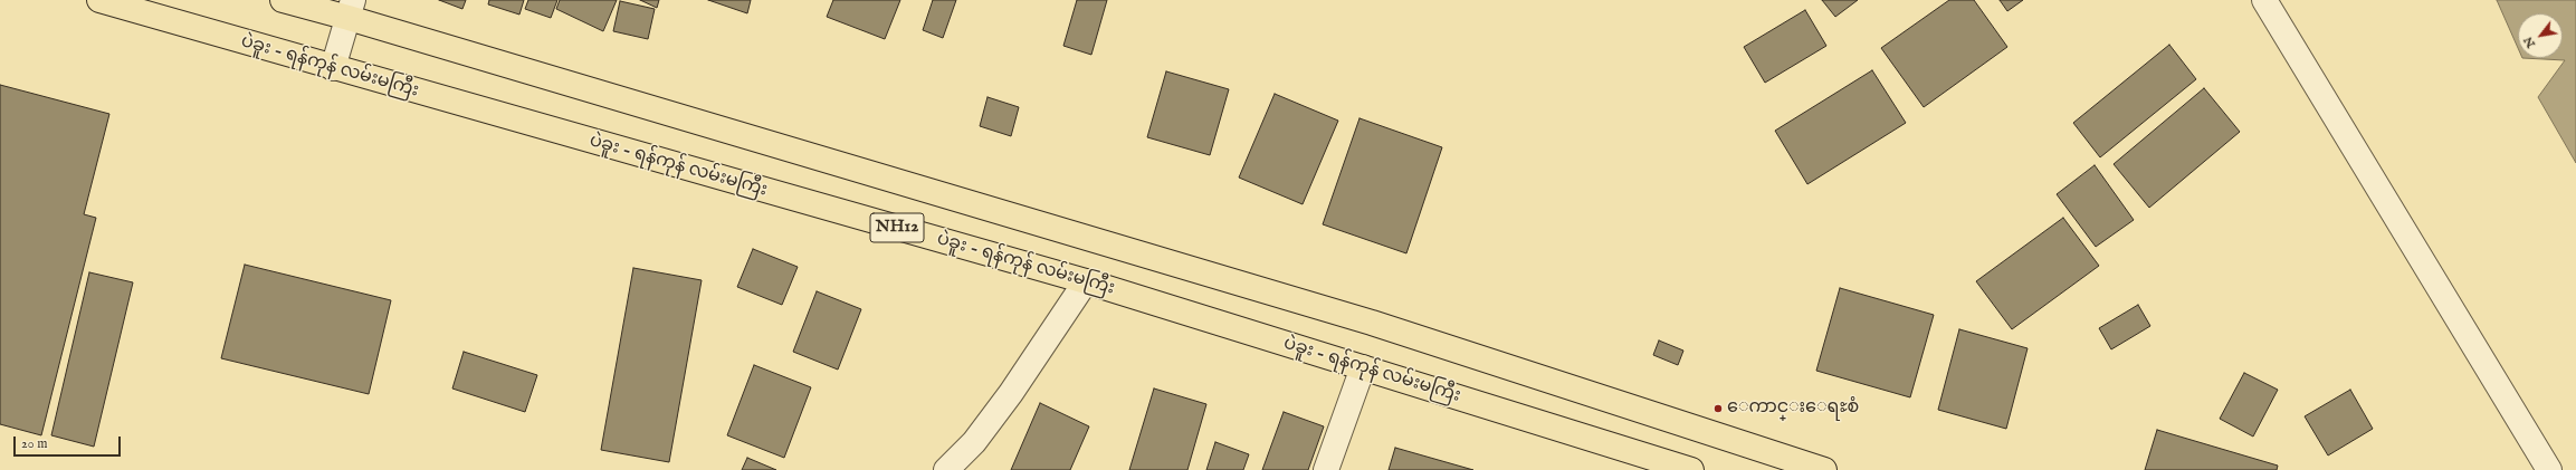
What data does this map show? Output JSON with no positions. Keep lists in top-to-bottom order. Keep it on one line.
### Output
{"streets":{"highway":["ပဲခူး - ရန်ကုန် လမ်းမကြီး","NH12"]},"places":["ေကာင္းေရႊစံ"],"scale_bar":"20 m","north":"bottom left"}
